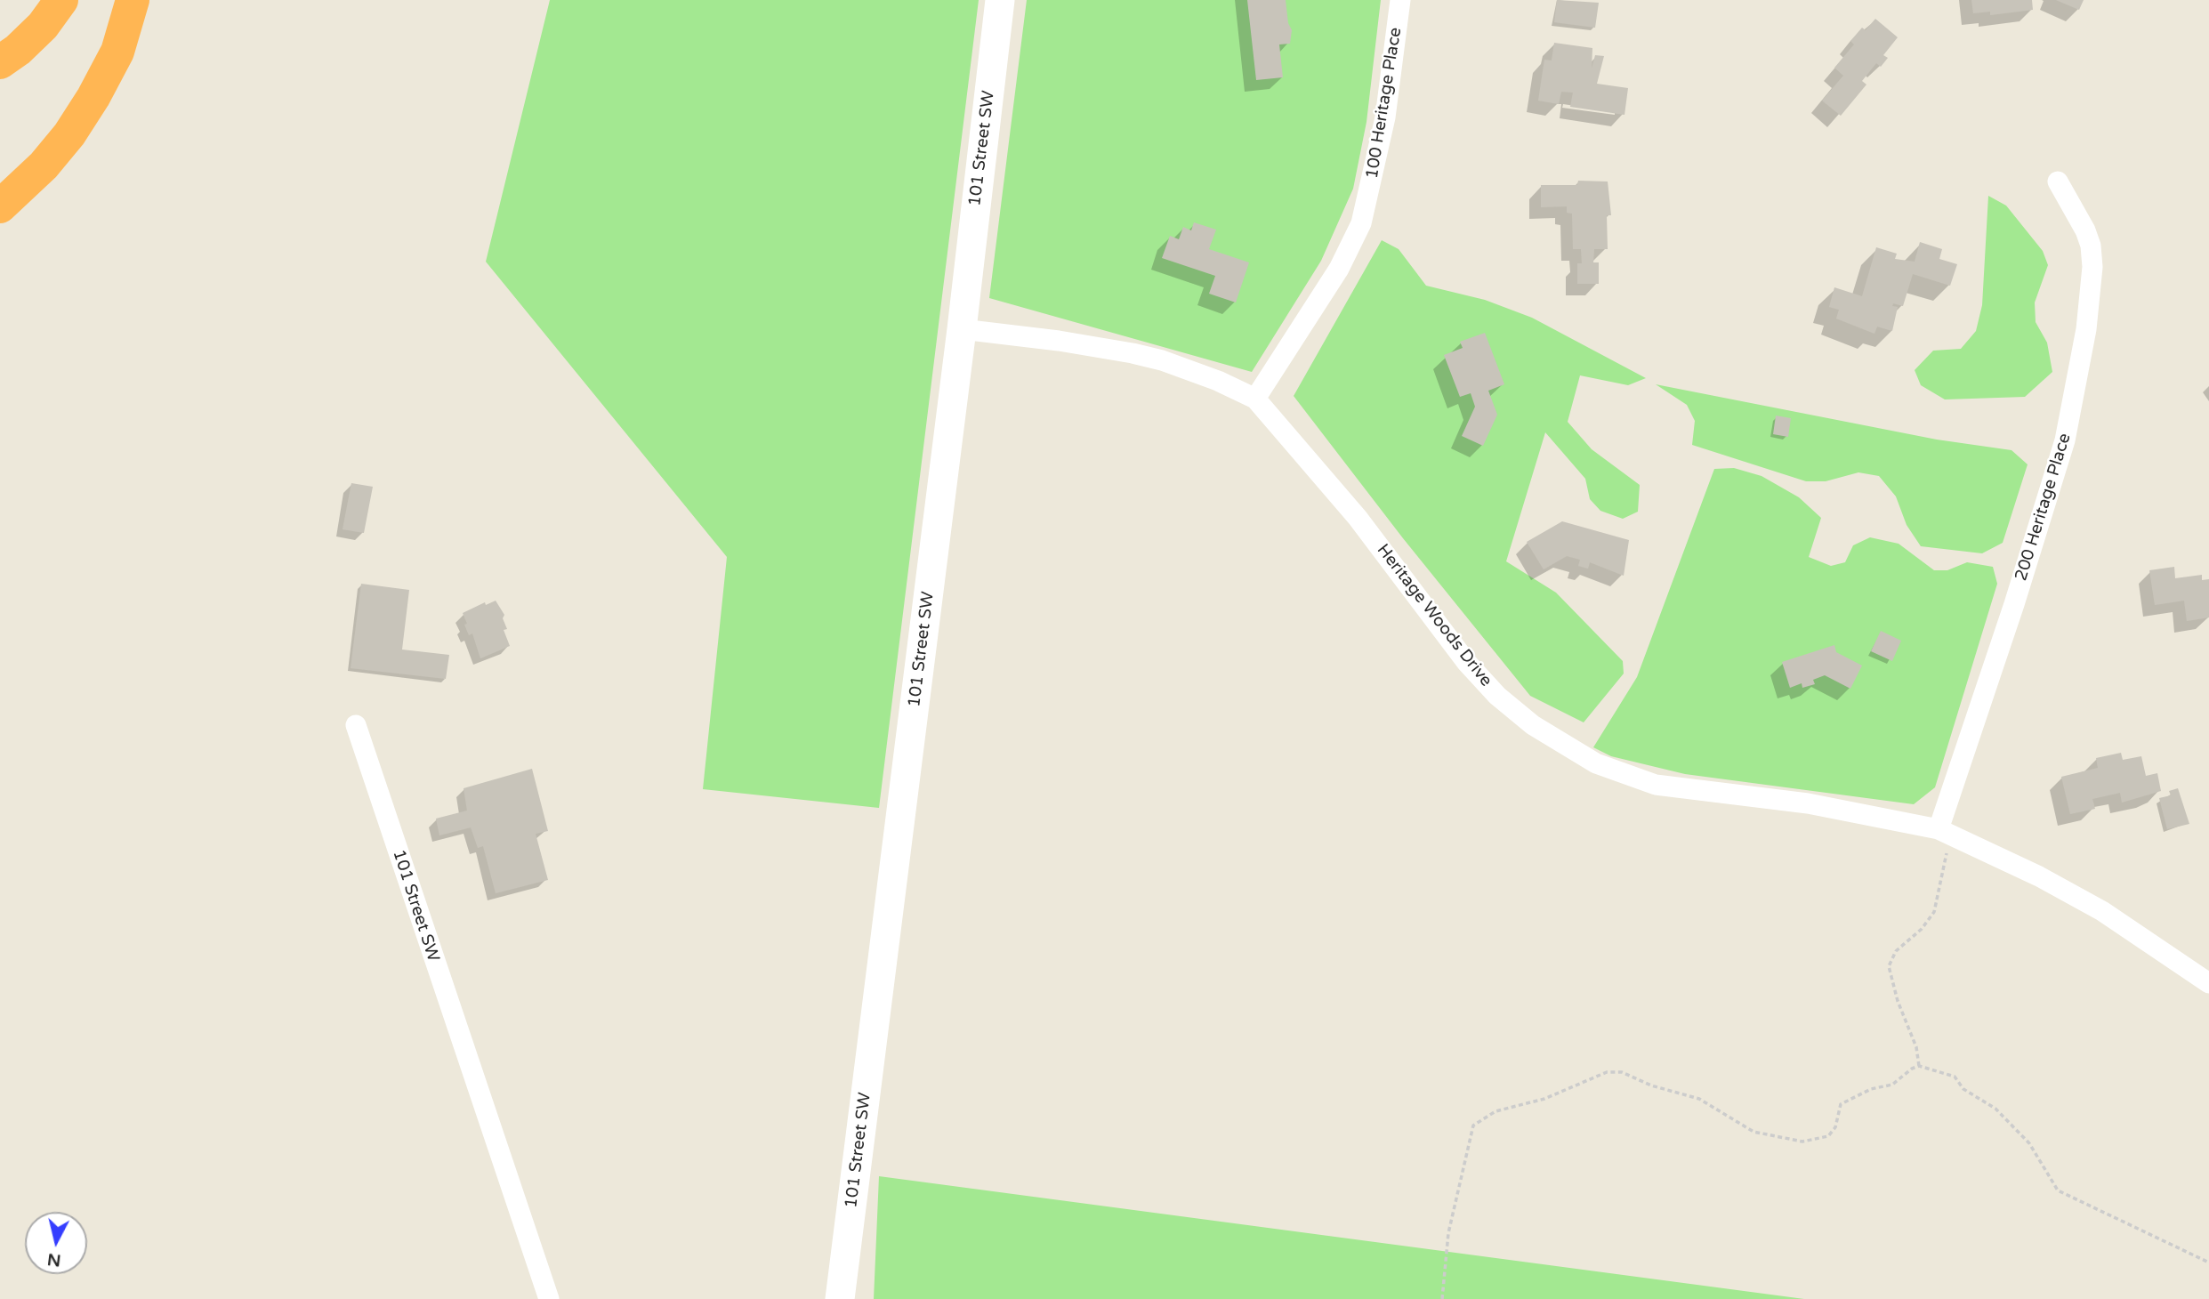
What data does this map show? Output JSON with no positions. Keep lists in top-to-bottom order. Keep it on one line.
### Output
{"streets":{"street":["100 Heritage Place","101 Street SW","200 Heritage Place","Heritage Woods Drive"]},"crossings":[["100 Heritage Place","Heritage Woods Drive"],["101 Street SW","Heritage Woods Drive"],["200 Heritage Place","Heritage Woods Drive"]],"north":"bottom"}
